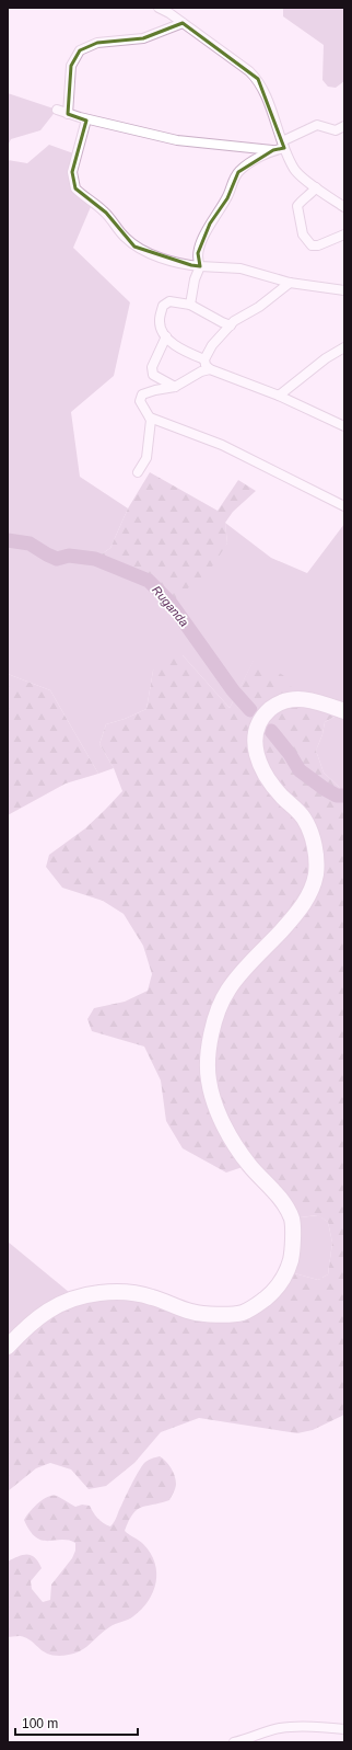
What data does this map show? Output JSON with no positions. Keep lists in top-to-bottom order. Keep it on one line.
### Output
{"water":["Ruganda"],"scale_bar":"100 m"}
